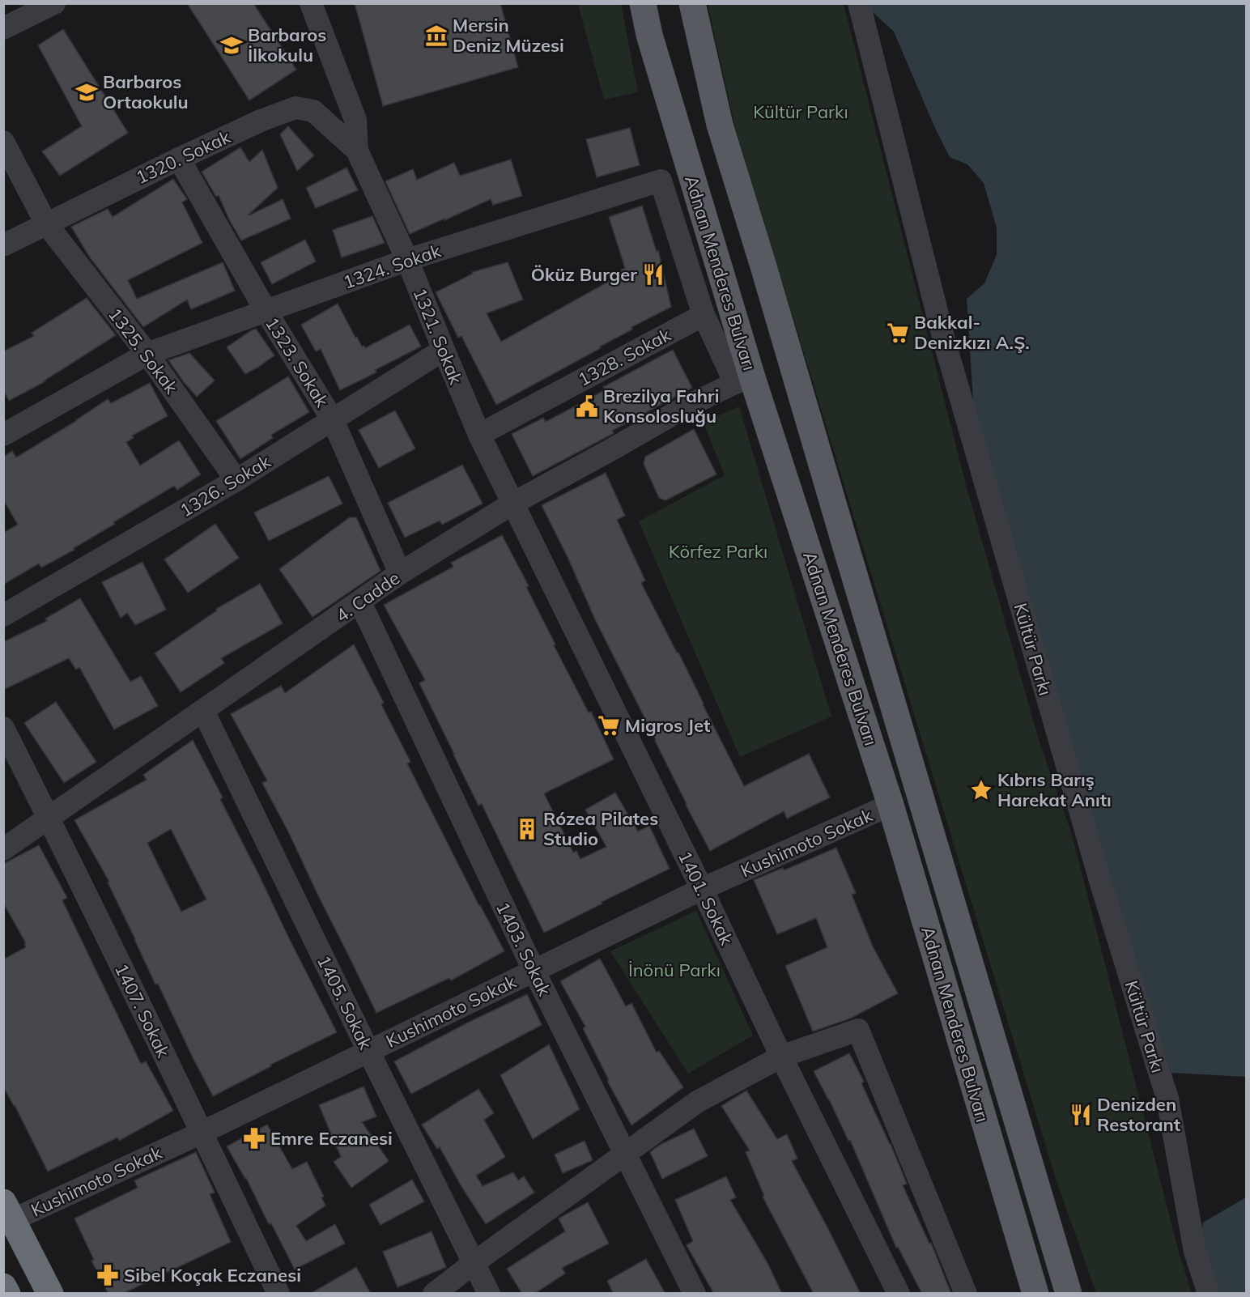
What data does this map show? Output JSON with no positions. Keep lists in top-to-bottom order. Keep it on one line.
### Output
{"streets":{"main road":["Adnan Menderes Bulvarı"],"street":["1320. Sokak","1324. Sokak","1321. Sokak","1325. Sokak","1328. Sokak","1323. Sokak","1326. Sokak","4. Cadde","Kültür Parkı","Kushimoto Sokak","1401. Sokak","1403. Sokak","1405. Sokak","1407. Sokak"]},"crossings":[["1320. Sokak","1321. Sokak"],["1320. Sokak","1325. Sokak"],["1320. Sokak","1323. Sokak"],["1324. Sokak","1321. Sokak"],["1324. Sokak","1325. Sokak"],["1324. Sokak","1328. Sokak"],["1324. Sokak","1323. Sokak"],["Adnan Menderes Bulvarı","4. Cadde"],["Adnan Menderes Bulvarı","Kushimoto Sokak"],["1321. Sokak","1328. Sokak"],["1321. Sokak","1326. Sokak"],["1321. Sokak","4. Cadde"],["1321. Sokak","1401. Sokak"],["1325. Sokak","1326. Sokak"],["1323. Sokak","1326. Sokak"],["1323. Sokak","4. Cadde"],["4. Cadde","1401. Sokak"],["4. Cadde","1403. Sokak"],["4. Cadde","1405. Sokak"],["4. Cadde","1407. Sokak"],["Kushimoto Sokak","1401. Sokak"],["Kushimoto Sokak","1403. Sokak"],["Kushimoto Sokak","1405. Sokak"],["Kushimoto Sokak","1407. Sokak"]],"parks":["Kültür Parkı","Körfez Parkı","İnönü Parkı"],"places":{"museum":["Mersin Deniz Müzesi"],"school or university":["Barbaros İlkokulu","Barbaros Ortaokulu"],"restaurant":["Öküz Burger","Denizden Restorant"],"supermarket":["Bakkal- Denizkızı A.Ş.","Migros Jet"],"public building":["Brezilya Fahri Konsolosluğu"],"place":["Kıbrıs Barış Harekat Anıtı"],"building":["Rózea Pilates Studio"],"pharmacy":["Emre Eczanesi","Sibel Koçak Eczanesi"]}}
